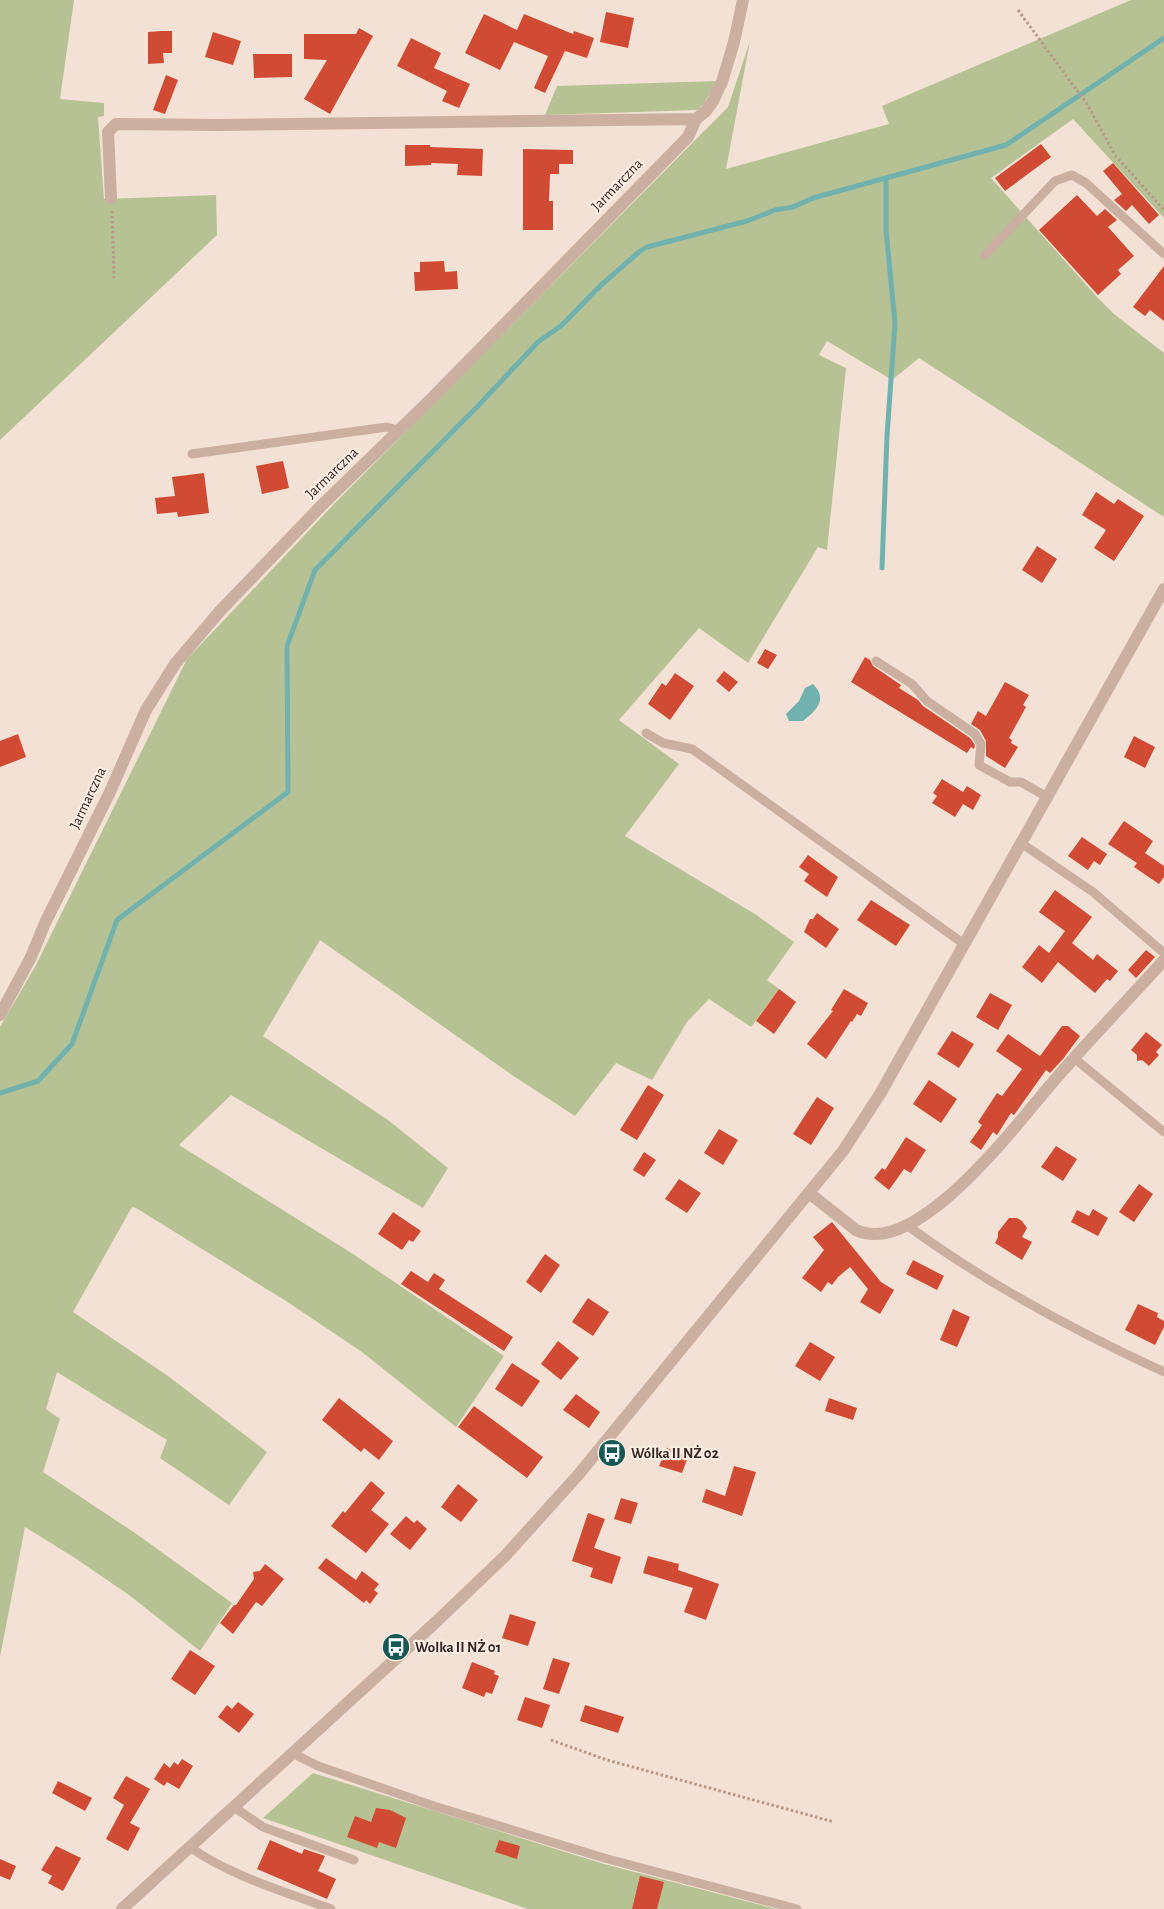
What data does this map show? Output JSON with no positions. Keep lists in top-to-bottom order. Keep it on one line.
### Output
{"streets":{"street":["Jarmarczna"]},"places":{"bus stop":["Wólka II NŻ 02","Wolka II NŻ 01"]}}
